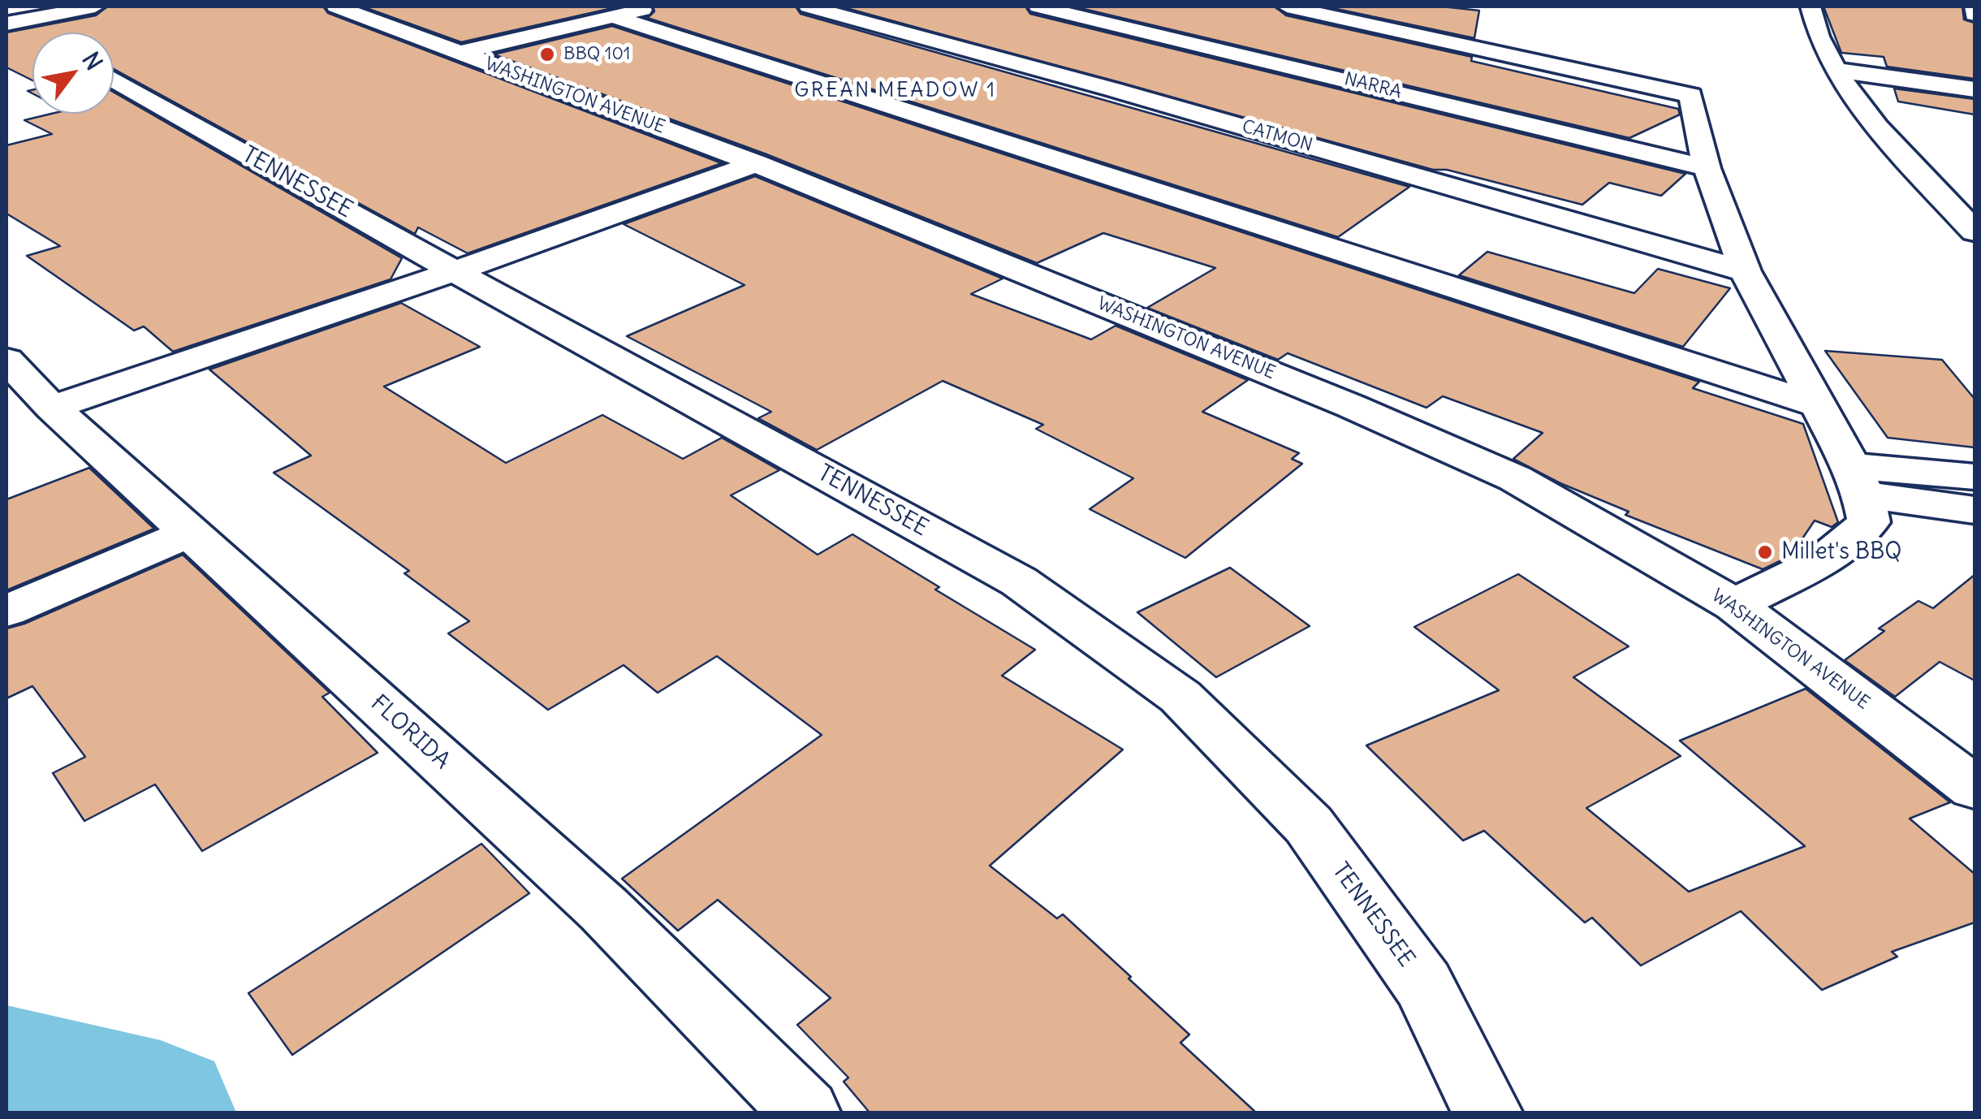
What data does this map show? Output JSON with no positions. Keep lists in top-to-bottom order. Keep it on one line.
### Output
{"streets":{"street":["NARRA","WASHINGTON AVENUE","CATMON","TENNESSEE","FLORIDA"]},"districts":["GREAN MEADOW 1"],"places":["BBQ 101","Millet's BBQ"],"north":"top right"}
